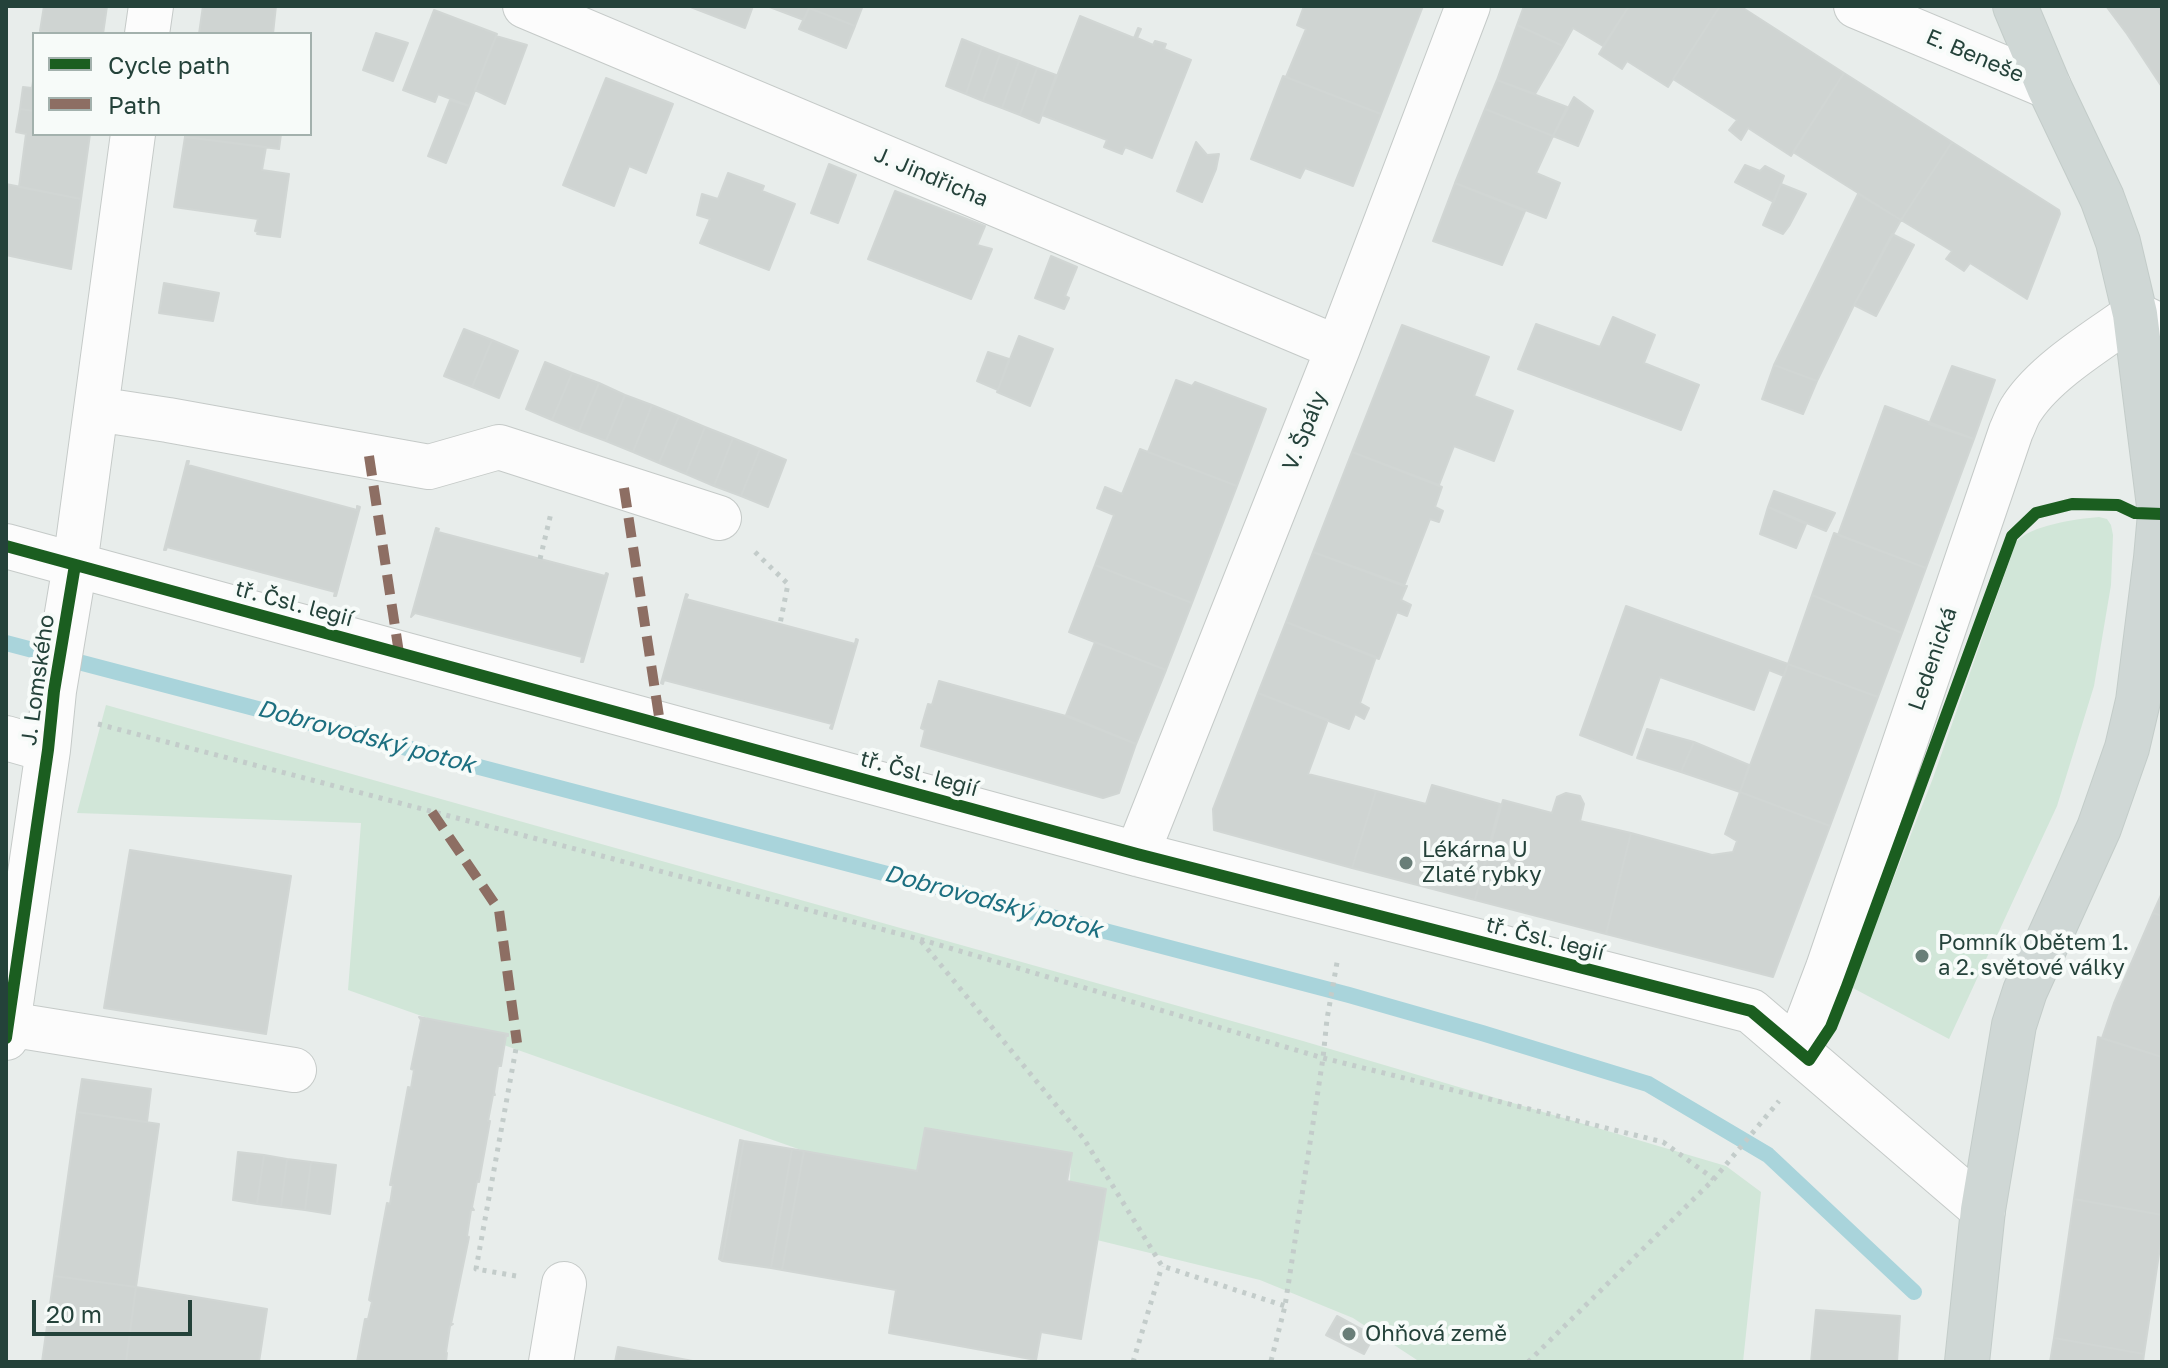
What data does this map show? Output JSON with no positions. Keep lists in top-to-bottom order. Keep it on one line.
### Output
{"streets":{"street":["E. Beneše","J. Jindřicha","V. Špály","tř. Čsl. legií","Ledenická","J. Lomského"]},"crossings":[["J. Jindřicha","V. Špály"],["V. Špály","tř. Čsl. legií"],["tř. Čsl. legií","Ledenická"],["tř. Čsl. legií","J. Lomského"]],"water":["Dobrovodský potok"],"places":["Lékárna U Zlaté rybky","Pomník Obětem 1. a 2. světové války","Ohňová země"],"legend":["Cycle path","Path"],"scale_bar":"20 m"}
